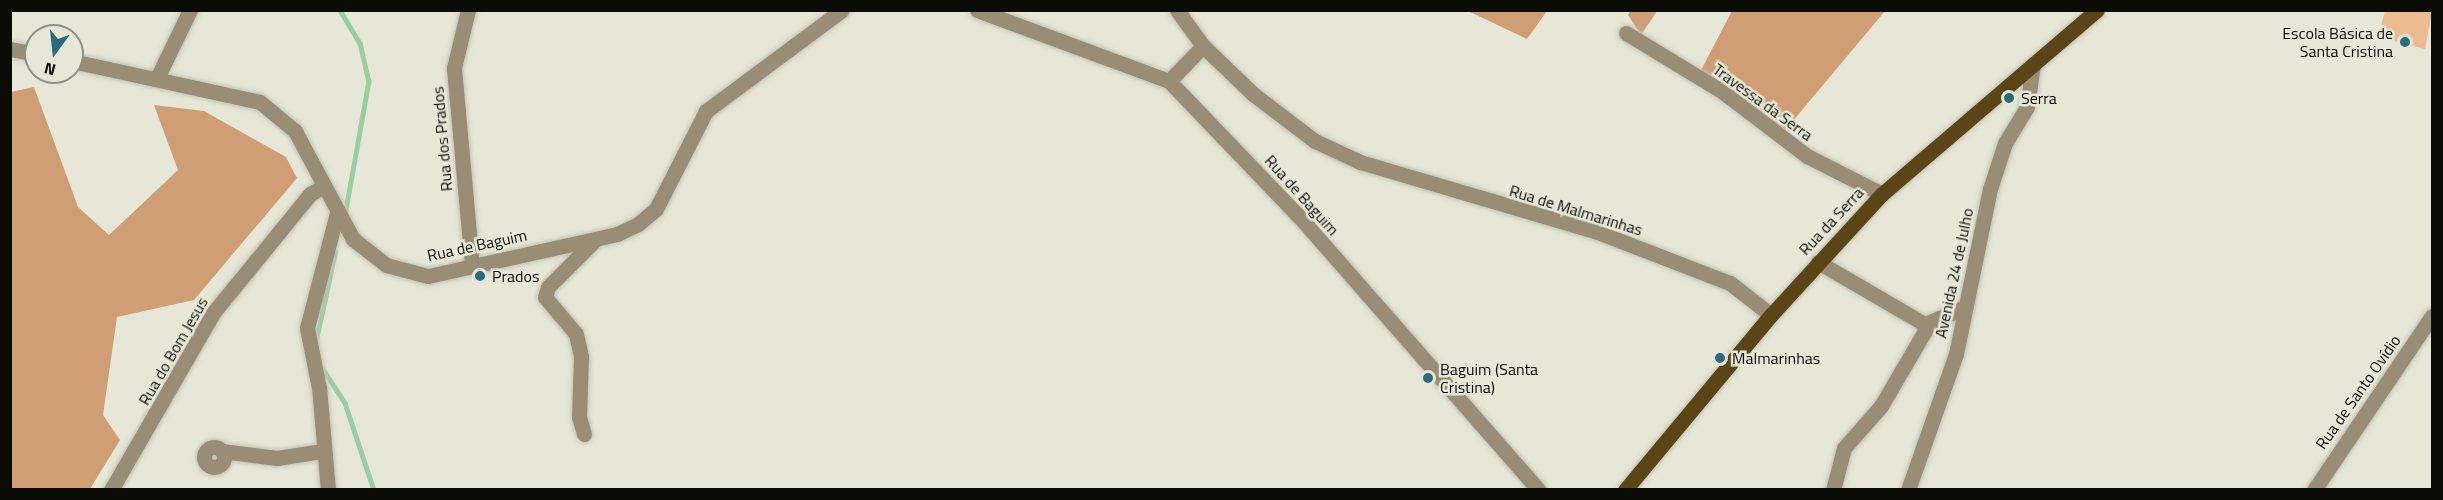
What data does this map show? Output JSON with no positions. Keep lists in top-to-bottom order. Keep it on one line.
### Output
{"streets":{"main road":["Rua da Serra"],"street":["Travessa da Serra","Rua dos Prados","Rua de Baguim","Rua de Malmarinhas","Avenida 24 de Julho","Rua do Bom Jesus","Rua de Santo Ovídio"]},"crossings":[["Travessa da Serra","Rua da Serra"],["Rua dos Prados","Rua de Baguim"],["Rua de Baguim","Rua do Bom Jesus"],["Rua de Malmarinhas","Rua da Serra"],["Rua da Serra","Avenida 24 de Julho"]],"places":["Escola Básica de Santa Cristina","Serra","Prados","Malmarinhas","Baguim (Santa Cristina)"],"north":"bottom"}
